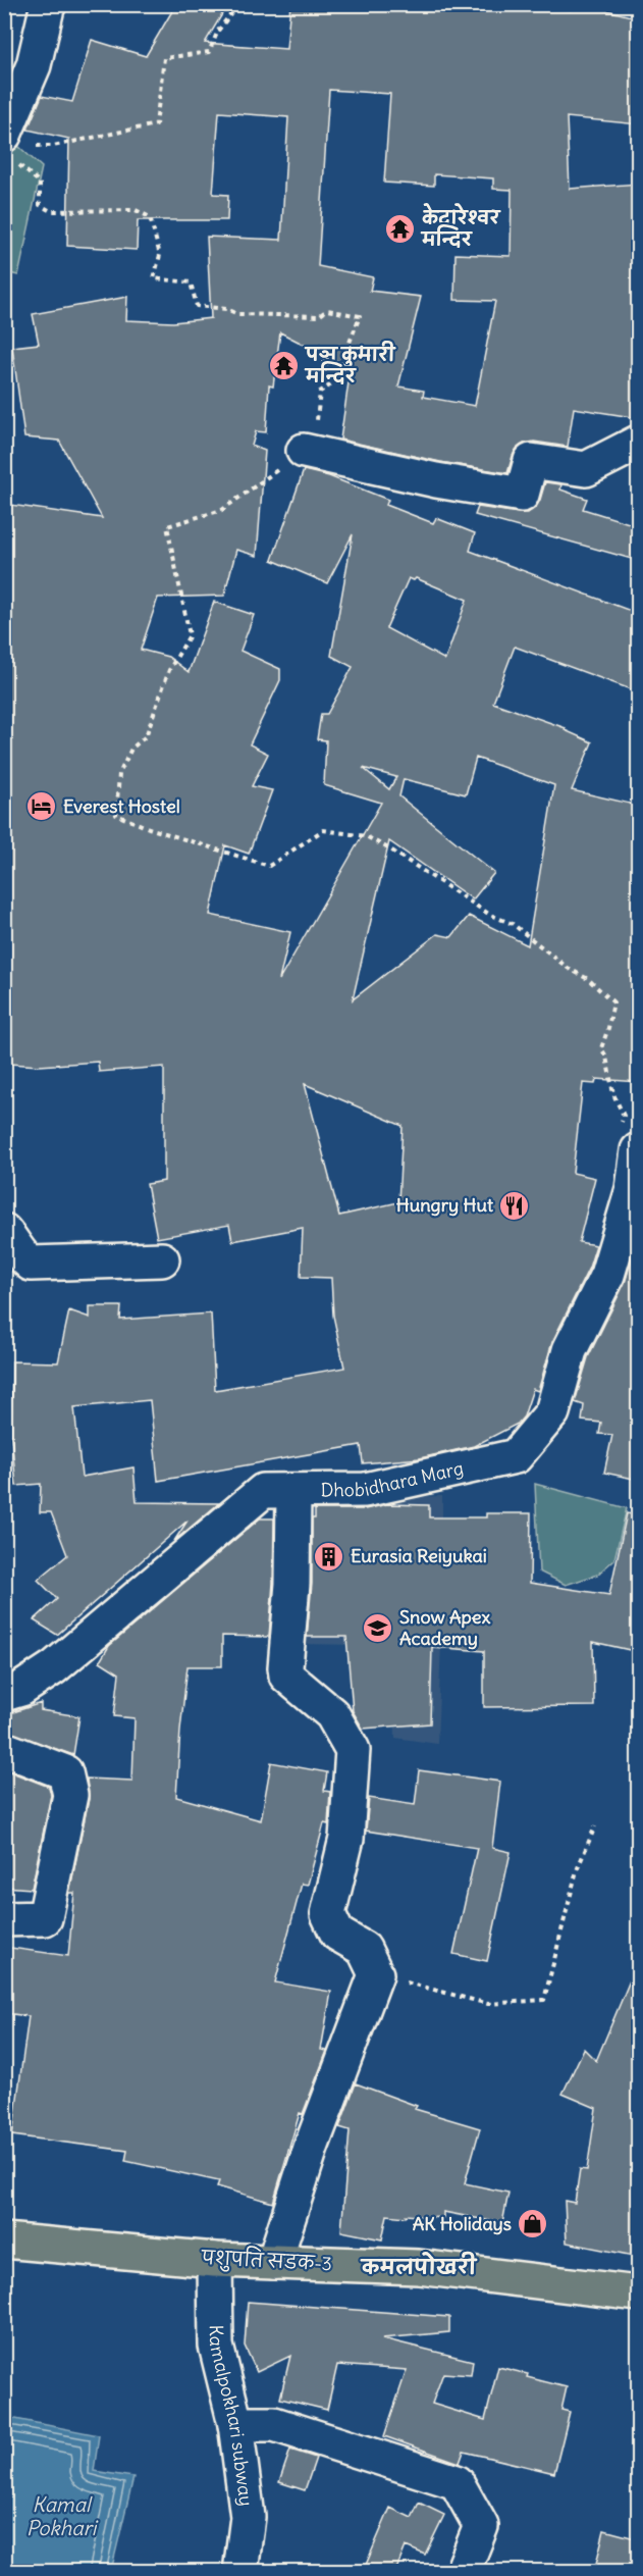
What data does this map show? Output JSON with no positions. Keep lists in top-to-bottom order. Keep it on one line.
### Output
{"streets":{"main road":["पशुपति सडक-3"],"street":["Dhobidhara Marg","Kamalpokhari subway"]},"crossings":[["पशुपति सडक-3","Kamalpokhari subway"]],"districts":["कमलपोखरी"],"water":["Kamal Pokhari"],"places":{"temple":["केदारेश्वर मन्दिर","पञ्च कुमारी मन्दिर"],"hotel":["Everest Hostel"],"restaurant":["Hungry Hut"],"building":["Eurasia Reiyukai"],"school or university":["Snow Apex Academy"],"shop":["AK Holidays"]}}
